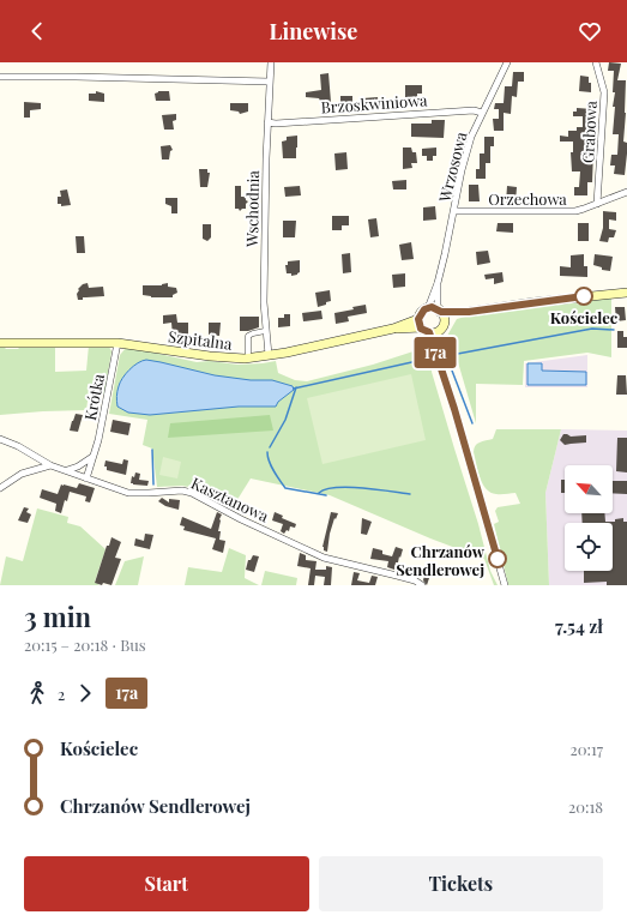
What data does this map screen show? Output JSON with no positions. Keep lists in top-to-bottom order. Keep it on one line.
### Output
{"streets":{"main road":["Szpitalna"],"street":["Brzoskwiniowa","Grabowa","Wrzosowa","Orzechowa","Wschodnia","Krótka","Kasztanowa"]},"crossings":[["Brzoskwiniowa","Wrzosowa"],["Brzoskwiniowa","Wschodnia"],["Grabowa","Orzechowa"],["Wrzosowa","Orzechowa"],["Wrzosowa","Szpitalna"],["Wschodnia","Szpitalna"],["Szpitalna","Krótka"],["Krótka","Kasztanowa"]],"places":["Kościelec","Chrzanów Sendlerowej"],"lines":["bus line 17a"],"north":"top left","page":{"header":"Linewise","on_map":"17a","heading":["3 min","20:15 – 20:18 · Bus","7.54 zł"],"legs":["2","17a"],"list":[{"name":"Kościelec","value":"20:17"},{"name":"Chrzanów Sendlerowej","value":"20:18"}],"buttons":["Start","Tickets"]}}
